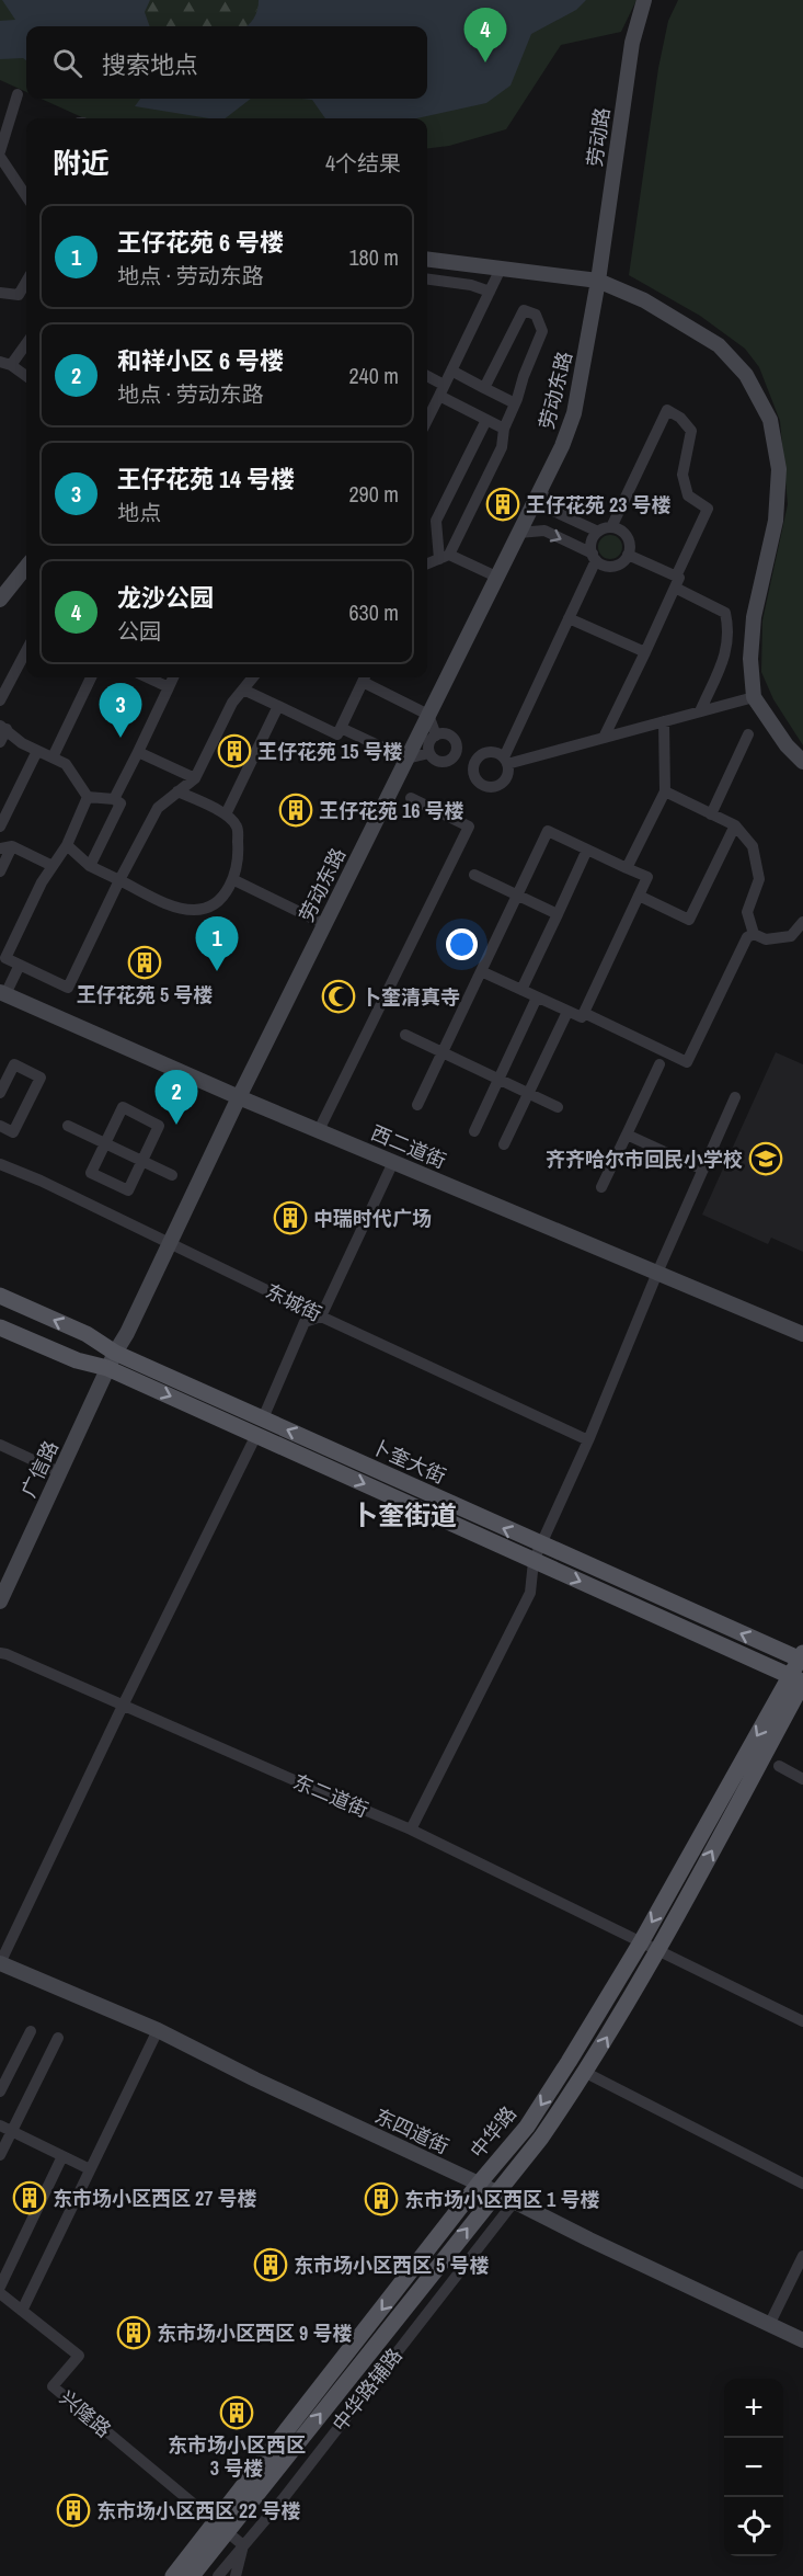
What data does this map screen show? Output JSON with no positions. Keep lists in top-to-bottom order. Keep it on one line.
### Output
{"streets":{"main road":["劳动路","劳动东路","西二道街","卜奎大街","广信路","东四道街","中华路"],"street":["东城街","东二道街","中华路辅路","兴隆路"]},"crossings":[["劳动路","劳动东路"],["劳动东路","西二道街"],["劳动东路","东城街"],["劳动东路","卜奎大街"],["劳动东路","广信路"],["卜奎大街","广信路"],["卜奎大街","中华路"],["东二道街","中华路"],["东四道街","中华路"],["东四道街","中华路辅路"],["中华路","兴隆路"]],"districts":["卜奎街道"],"places":{"building":["王仔花苑 23 号楼","王仔花苑 15 号楼","王仔花苑 16 号楼","王仔花苑 5 号楼","中瑞时代广场","东市场小区西区 27 号楼","东市场小区西区 1 号楼","东市场小区西区 5 号楼","东市场小区西区 9 号楼","东市场小区西区 3 号楼","东市场小区西区 22 号楼"],"mosque":["卜奎清真寺"],"school or university":["齐齐哈尔市回民小学校"]},"page":{"pins":["4","3","1","2"],"search":"搜索地点","heading":["附近","4个结果"],"list":[{"mark":"1","name":"王仔花苑 6 号楼","note":"地点 · 劳动东路","value":"180 m"},{"mark":"2","name":"和祥小区 6 号楼","note":"地点 · 劳动东路","value":"240 m"},{"mark":"3","name":"王仔花苑 14 号楼","note":"地点","value":"290 m"},{"mark":"4","name":"龙沙公园","note":"公园","value":"630 m"}],"map_buttons":["+","−"]}}
